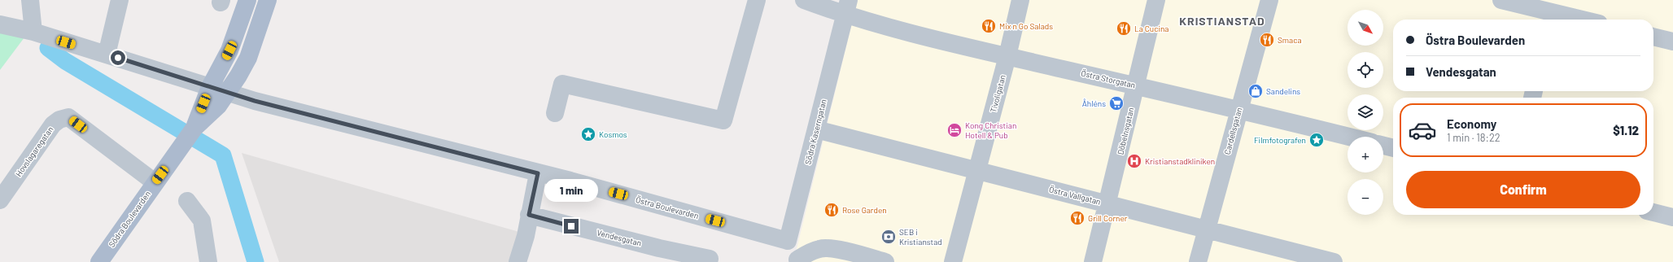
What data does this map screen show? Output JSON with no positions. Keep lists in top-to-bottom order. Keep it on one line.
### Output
{"streets":{"main road":["Södra Boulevarden"],"street":["Östra Storgatan","Tivoligatan","Döbelnsgatan","Cardellsgatan","Södra Kaserngatan","Hovslagaregatan","Östra Vallgatan","Östra Boulevarden","Vendesgatan"]},"crossings":[["Östra Storgatan","Tivoligatan"],["Östra Storgatan","Döbelnsgatan"],["Östra Storgatan","Cardellsgatan"],["Östra Storgatan","Södra Kaserngatan"],["Tivoligatan","Östra Vallgatan"],["Döbelnsgatan","Östra Vallgatan"],["Cardellsgatan","Östra Vallgatan"],["Södra Kaserngatan","Östra Vallgatan"],["Södra Kaserngatan","Östra Boulevarden"],["Hovslagaregatan","Södra Boulevarden"],["Östra Boulevarden","Södra Boulevarden"]],"districts":["KRISTIANSTAD"],"places":{"restaurant":["Mix n Go Salads","La Cucina","Smaca","Rose Garden","Grill Corner"],"shop":["Sandelins"],"supermarket":["Åhléns"],"hotel":["Kong Christian Hotell & Pub"],"place":["Kosmos","Filmfotografen"],"hospital":["Kristianstadkliniken"],"bank":["SEB i Kristianstad"]},"north":"bottom right","page":{"map_buttons":["+","−"],"banner":["Östra Boulevarden","Vendesgatan"],"list":[{"name":"Economy","note":"1 min · 18:22","value":"$1.12"}],"buttons":"Confirm","bubble":"1 min"}}
